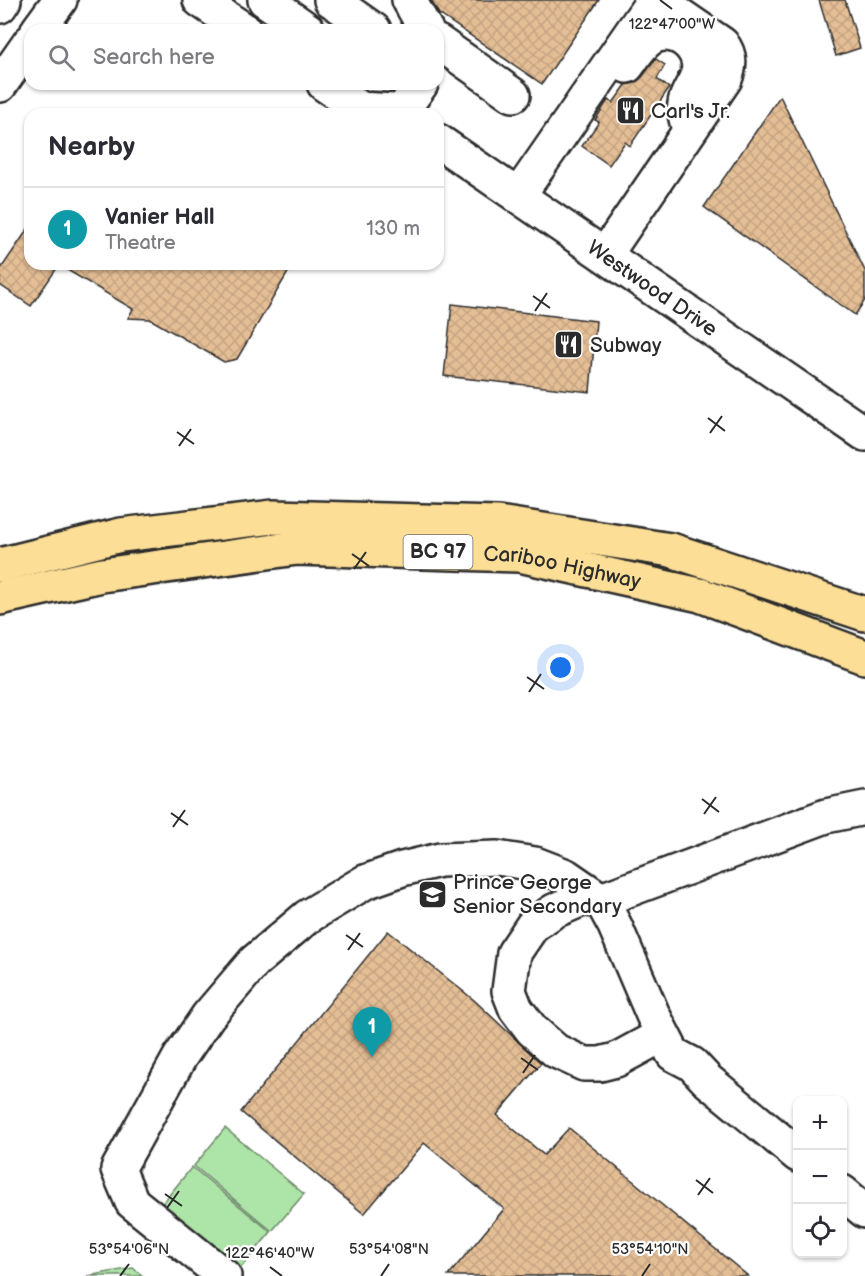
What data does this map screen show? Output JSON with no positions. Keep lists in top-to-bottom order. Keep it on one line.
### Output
{"streets":{"highway":["BC 97","Cariboo Highway"],"street":["Westwood Drive"]},"places":{"restaurant":["Carl's Jr.","Subway"],"school or university":["Prince George Senior Secondary"]},"page":{"search":"Search here","heading":"Nearby","list":[{"mark":"1","name":"Vanier Hall","note":"Theatre","value":"130 m"}],"pins":"1","map_buttons":["+","−"]},"coordinates":["122°47'00\"W","53°54'06\"N","53°54'08\"N","53°54'10\"N","122°46'40\"W"]}
